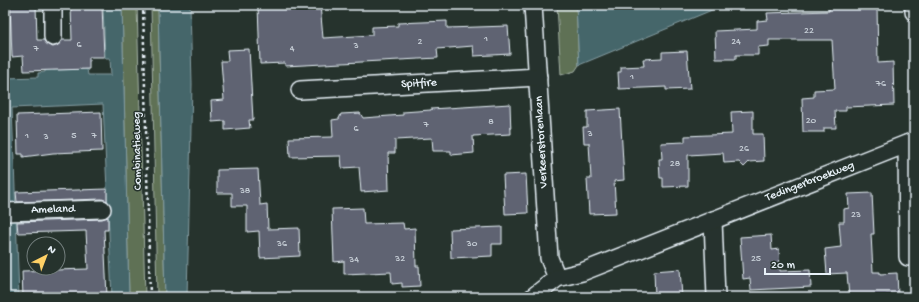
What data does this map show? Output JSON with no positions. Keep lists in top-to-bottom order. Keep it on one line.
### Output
{"streets":{"street":["Spitfire","Verkeerstorenlaan","Tedingerbroekweg","Ameland"],"path":["Combinatieweg"]},"crossings":[["Spitfire","Verkeerstorenlaan"],["Verkeerstorenlaan","Tedingerbroekweg"]],"house_numbers":["22","1","2","24","6","3","7","4","1","76","20","8","7","6","3","1","5","7","3","26","28","38","23","36","30","32","25","34"],"scale_bar":"20 m","north":"top right"}
